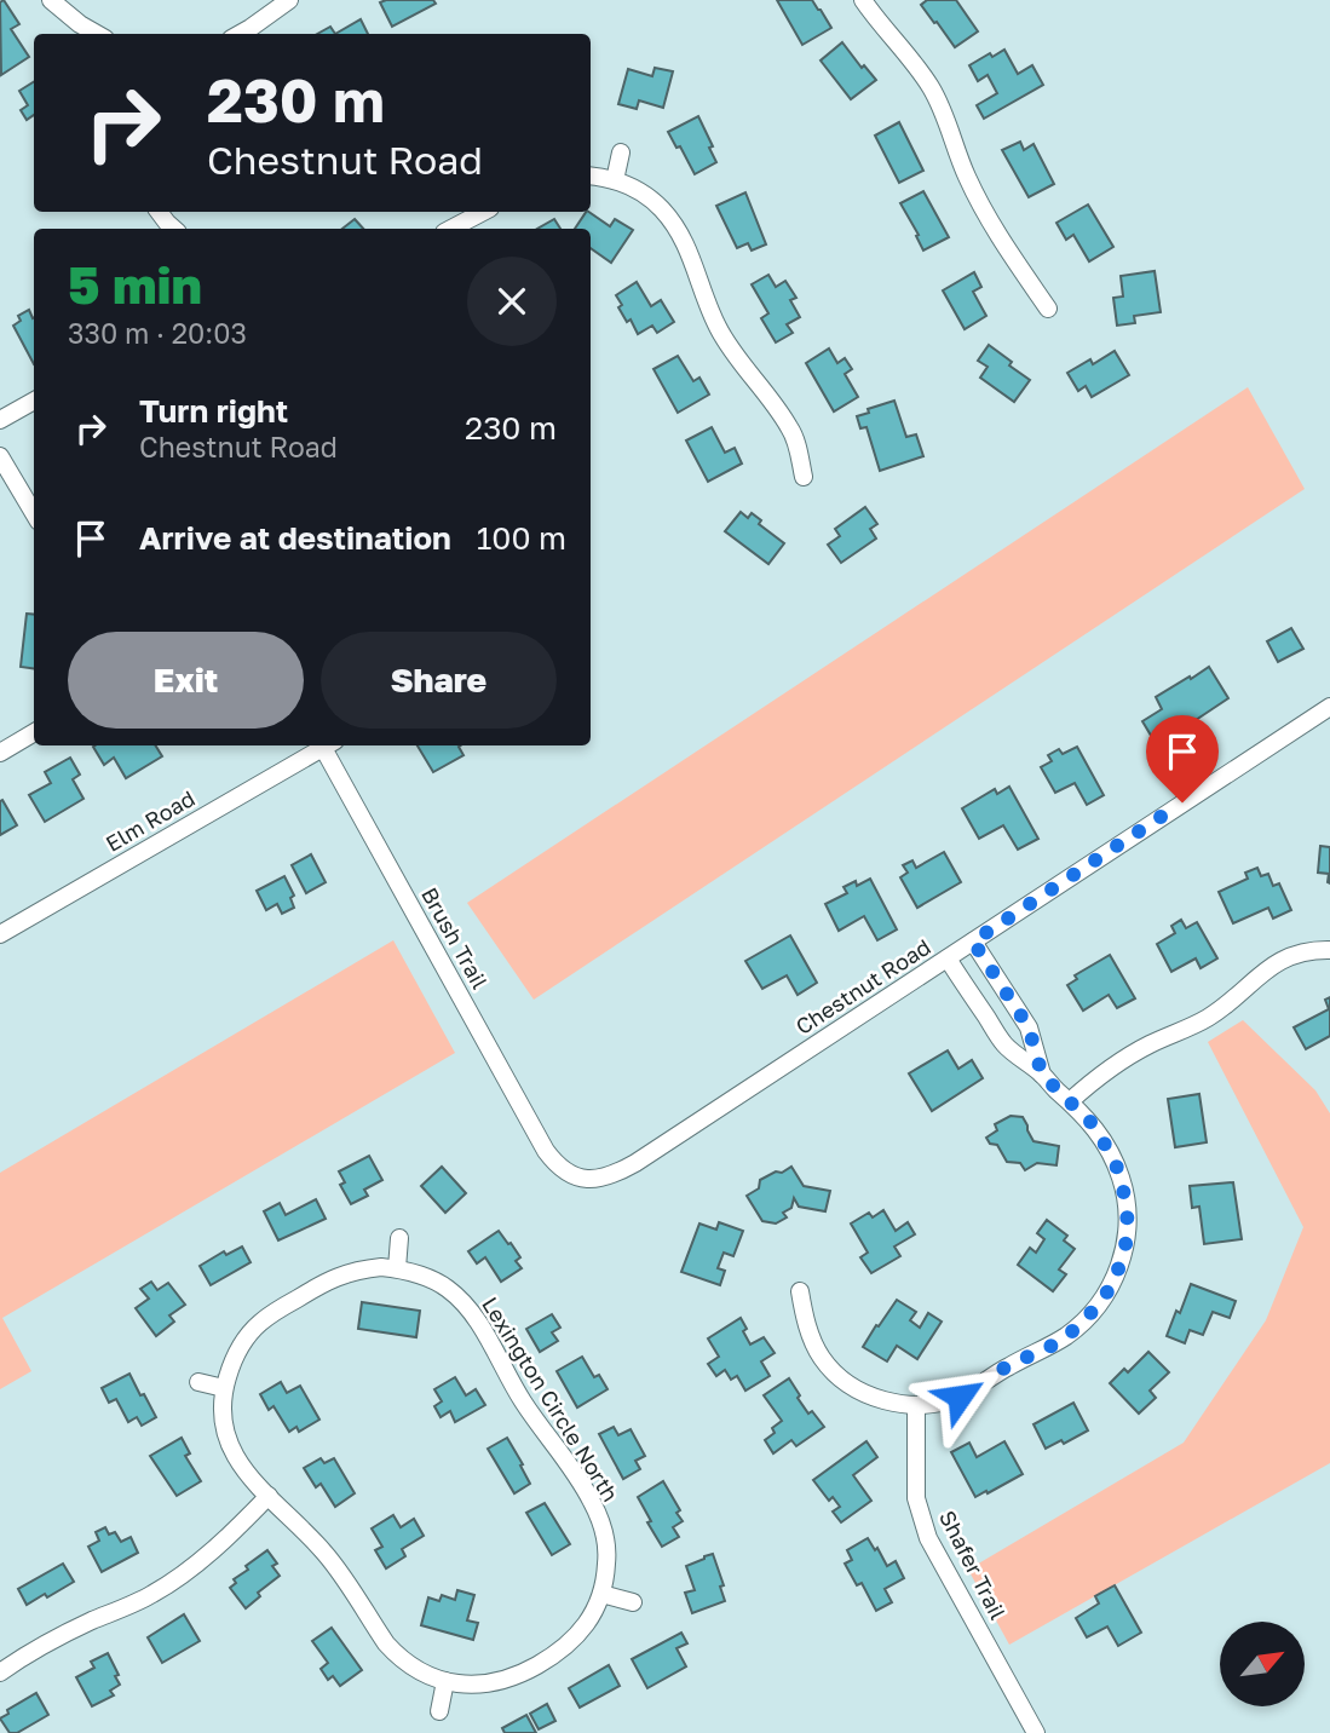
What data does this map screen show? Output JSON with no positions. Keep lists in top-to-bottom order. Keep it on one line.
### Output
{"streets":{"street":["Elm Road","Brush Trail","Chestnut Road","Lexington Circle North","Shafer Trail"]},"crossings":[["Brush Trail","Chestnut Road"]],"north":"top right","page":{"turn":["230 m","Chestnut Road"],"heading":["5 min","330 m · 20:03"],"list":[{"name":"Turn right","note":"Chestnut Road","value":"230 m"},{"name":"Arrive at destination","value":"100 m"}],"buttons":["Exit","Share"]}}
